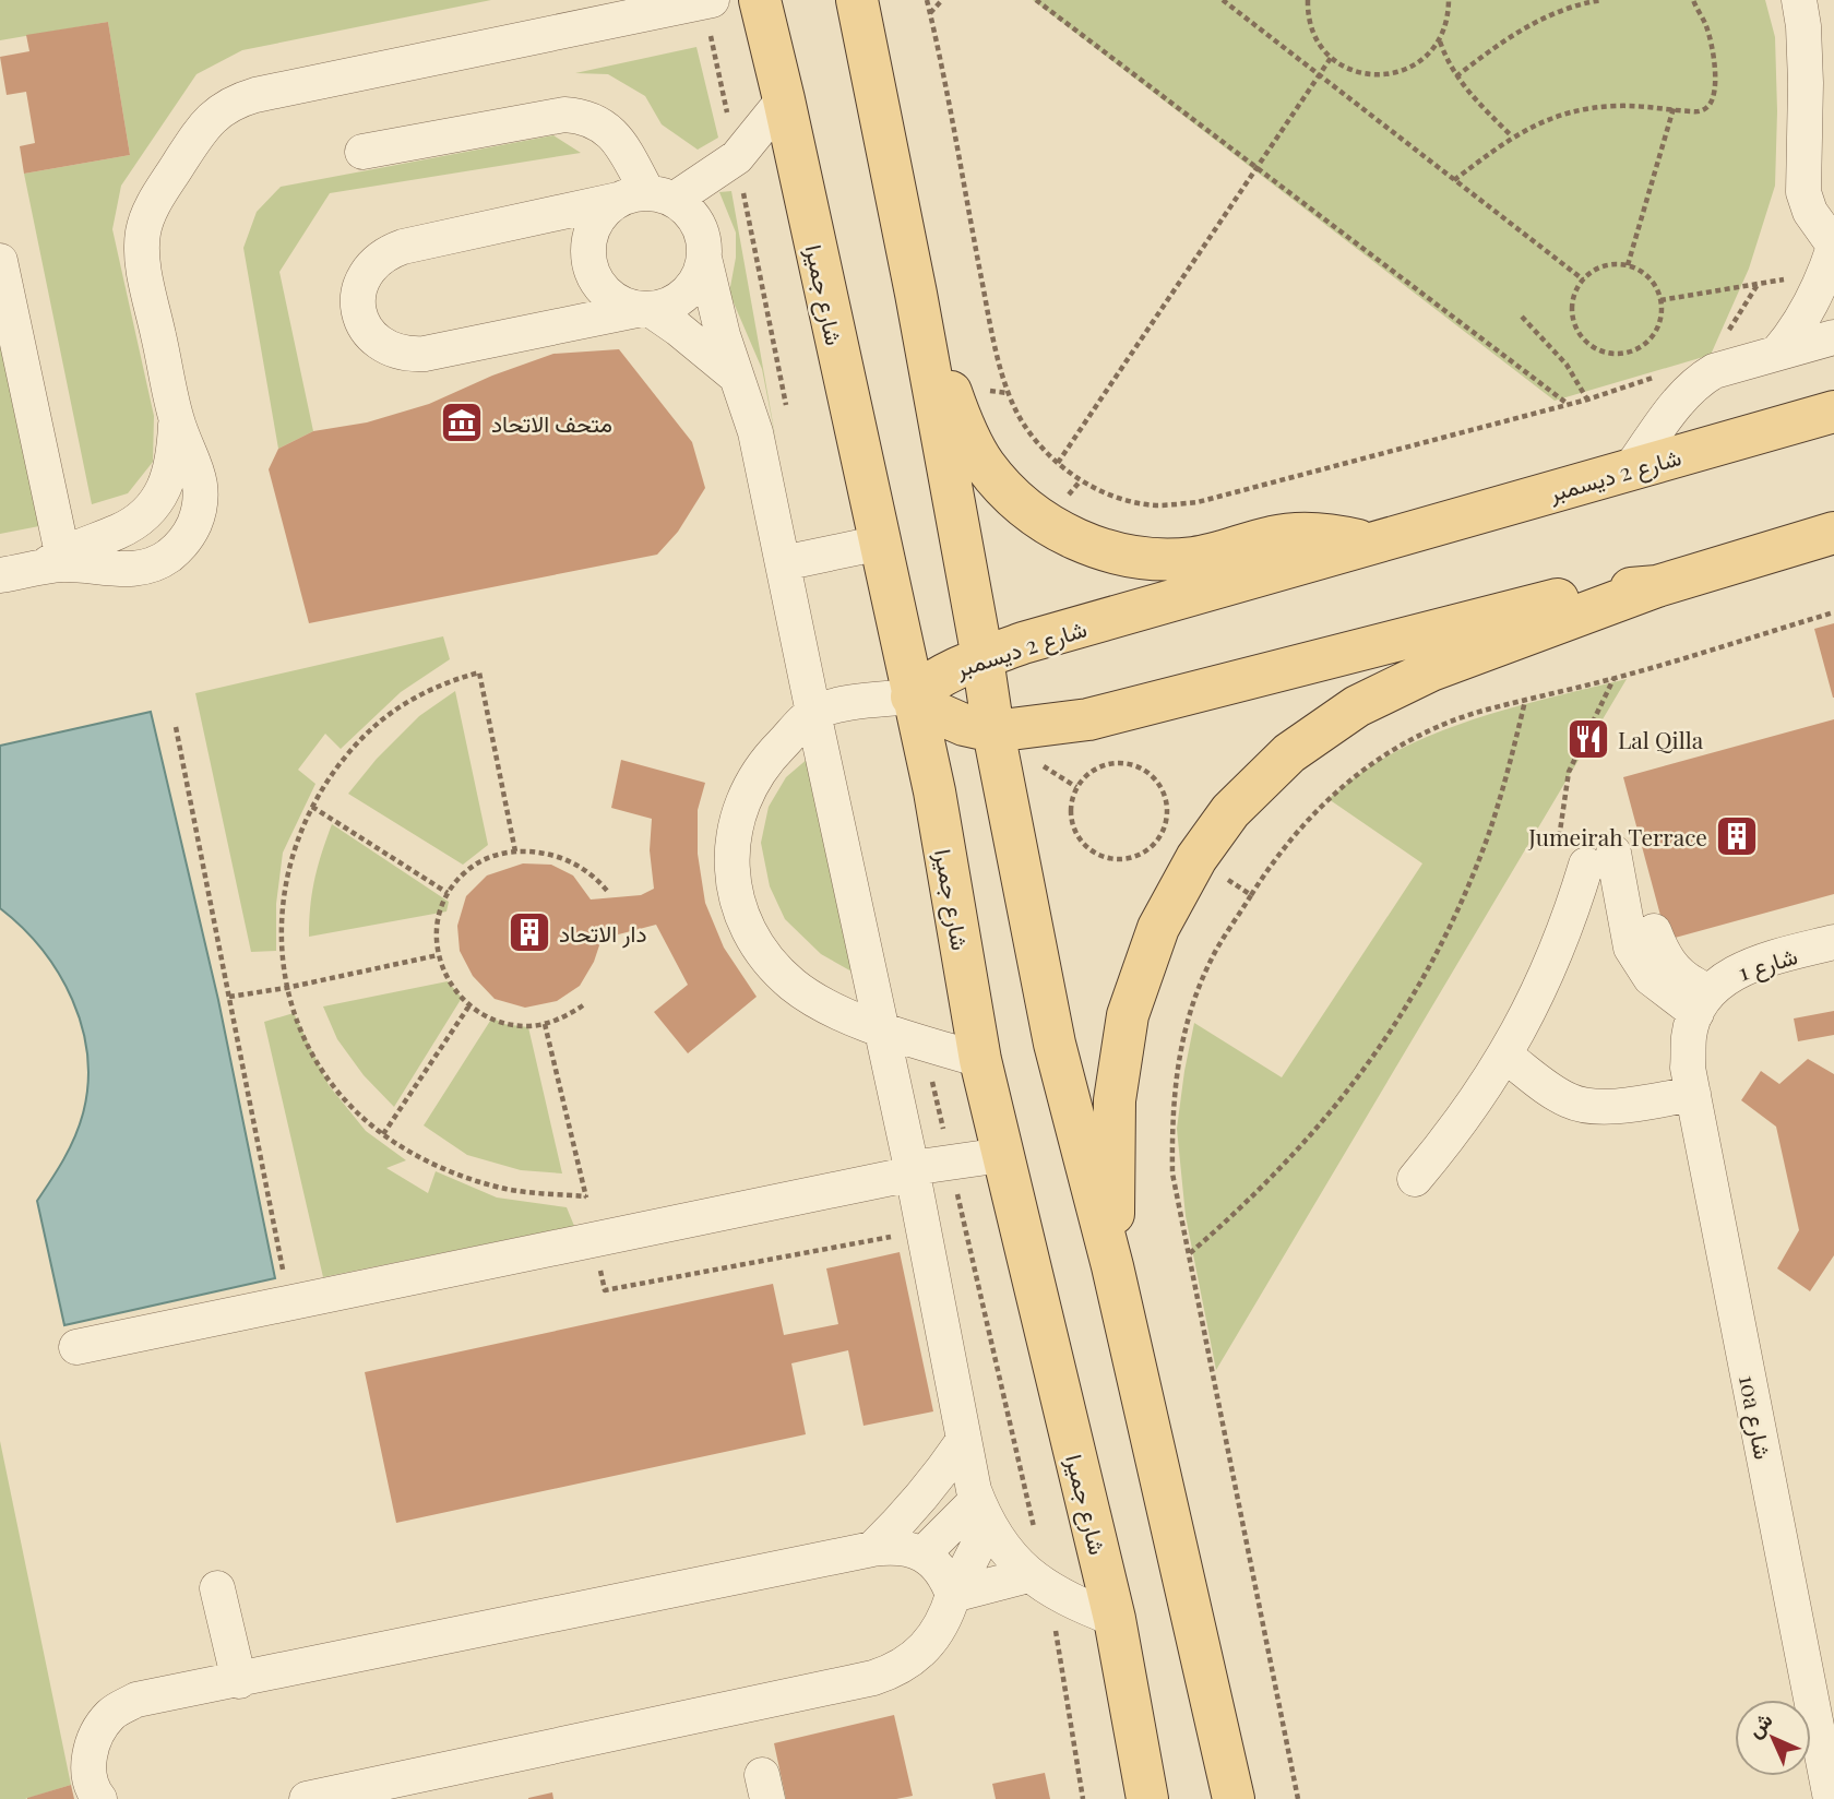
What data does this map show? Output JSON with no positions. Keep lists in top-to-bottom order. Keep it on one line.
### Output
{"streets":{"main road":["شارع جميرا","شارع 2 ديسمبر"],"street":["شارع 1","10a شارع"]},"crossings":[["شارع جميرا","شارع 2 ديسمبر"],["شارع 1","10a شارع"]],"places":{"museum":["متحف الاتحاد"],"restaurant":["Lal Qilla"],"building":["Jumeirah Terrace","دار الاتحاد"]},"north":"top left"}
